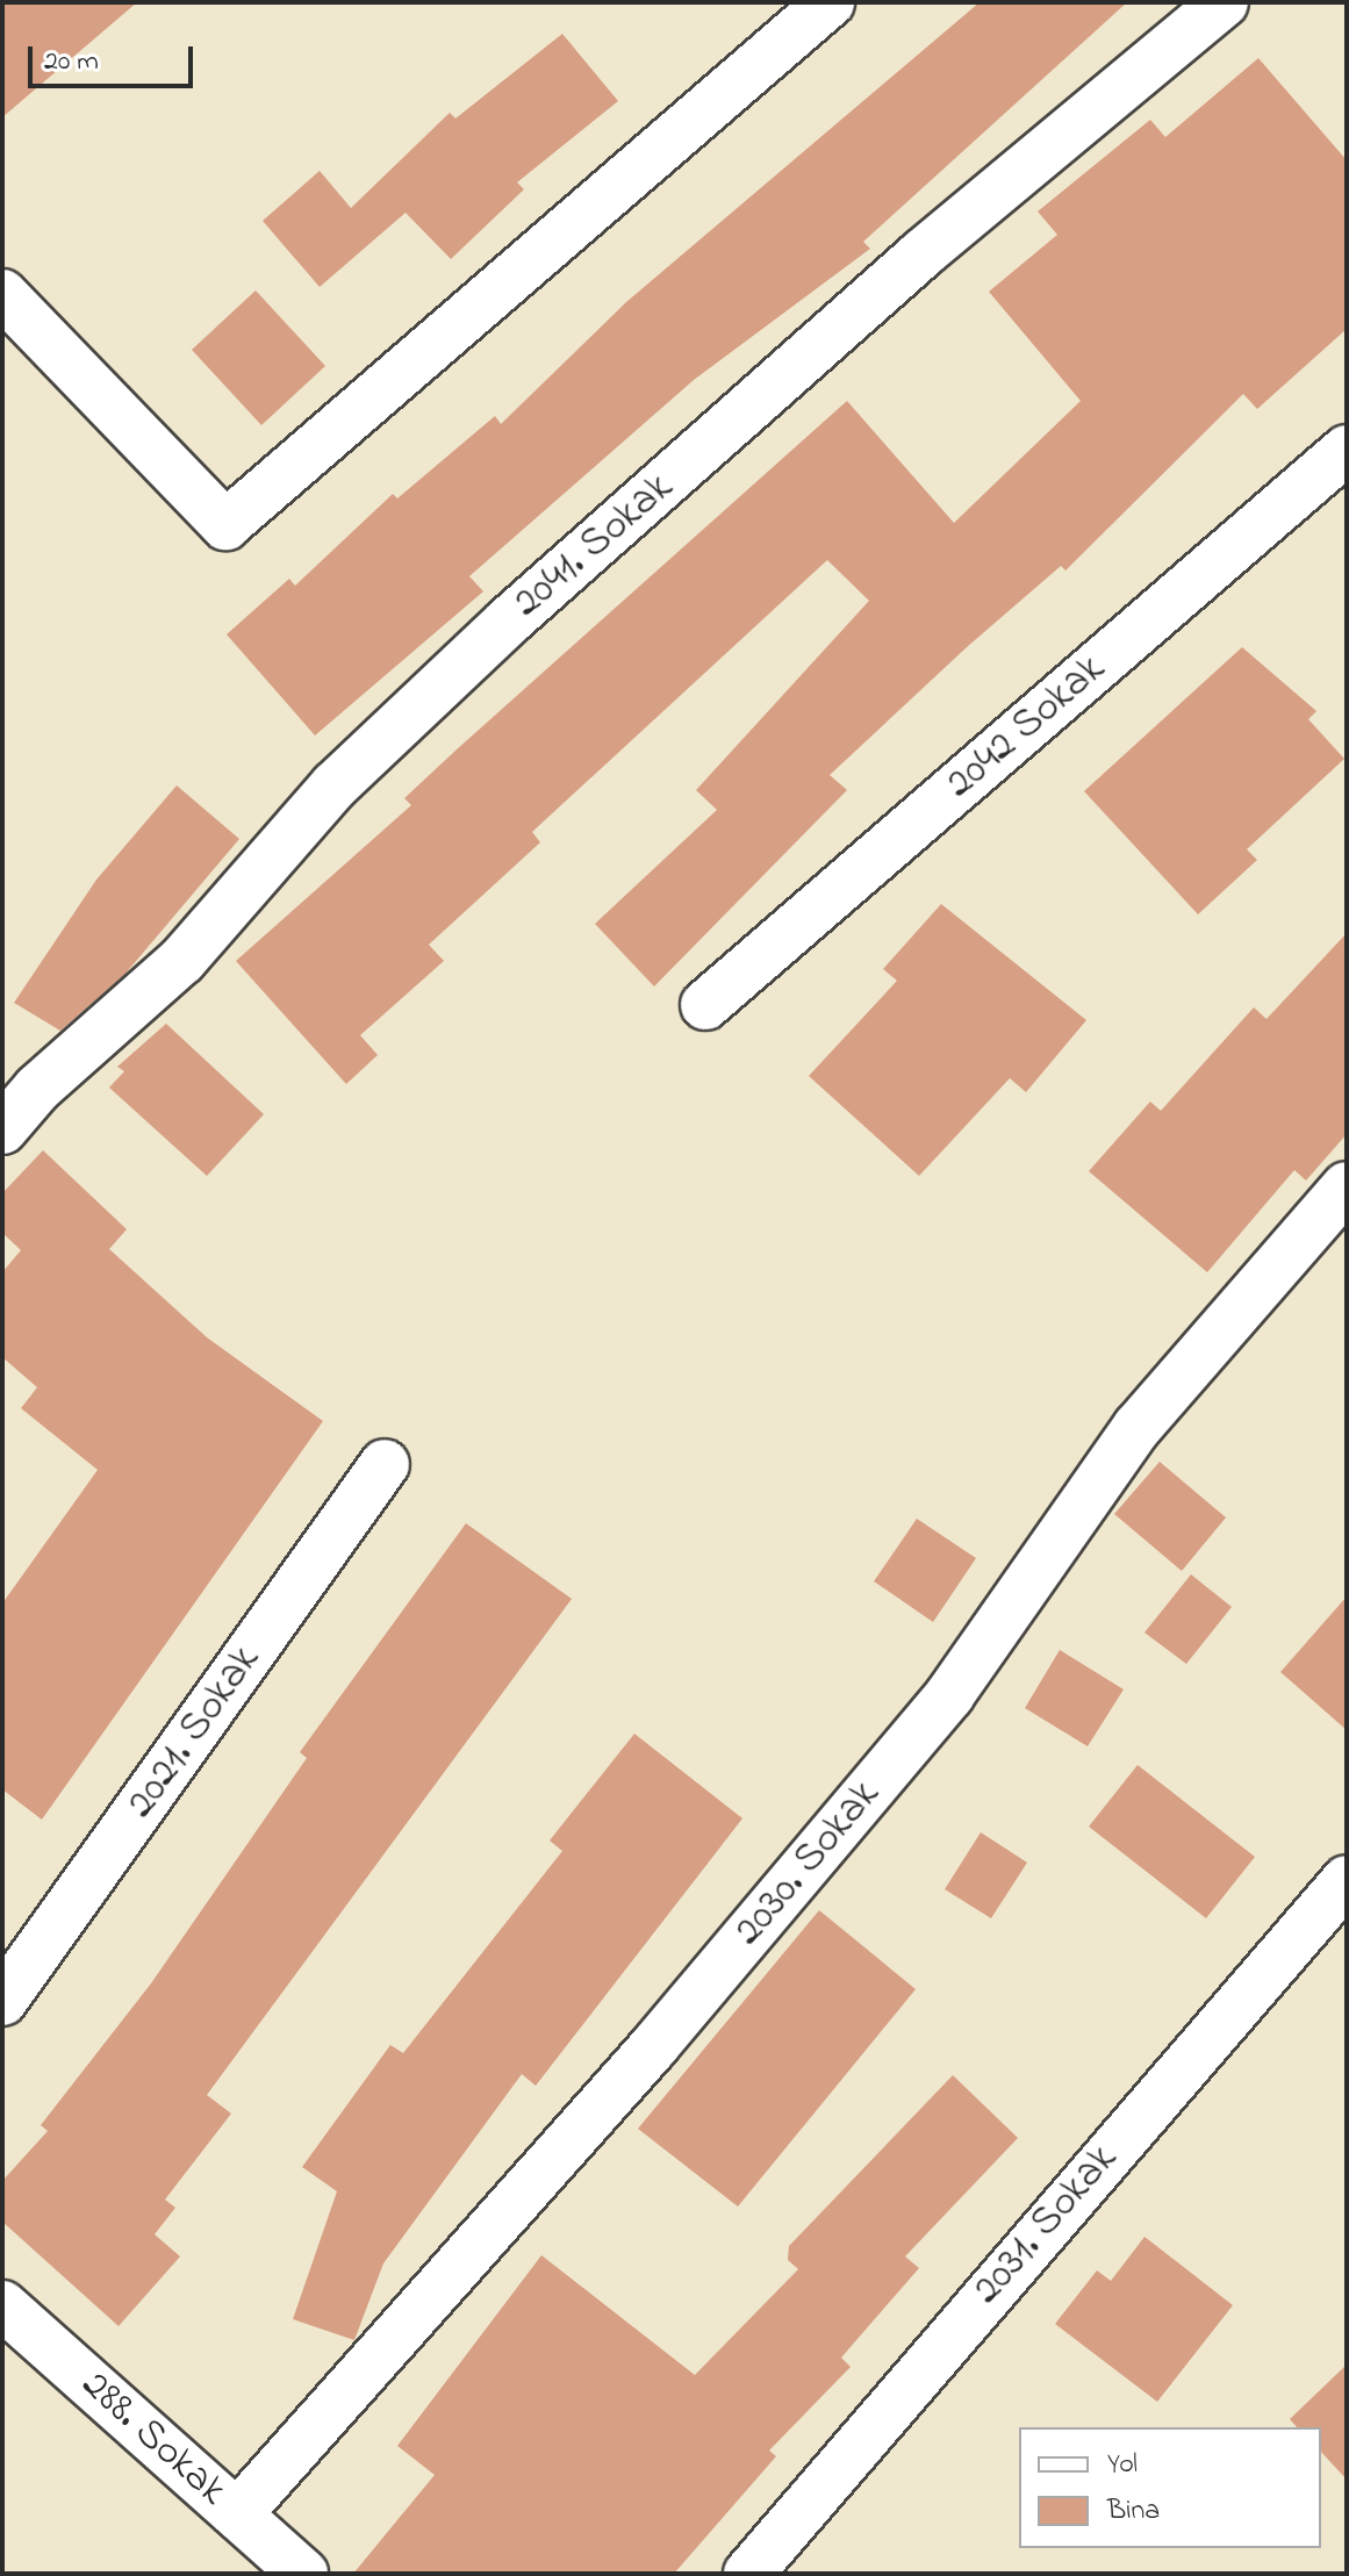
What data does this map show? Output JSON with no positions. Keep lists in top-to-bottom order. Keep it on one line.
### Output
{"streets":{"street":["2041. Sokak","2042 Sokak","2021. Sokak","2030. Sokak","2031. Sokak","288. Sokak"]},"crossings":[["2030. Sokak","288. Sokak"]],"legend":["Yol","Bina"],"scale_bar":"20 m"}
